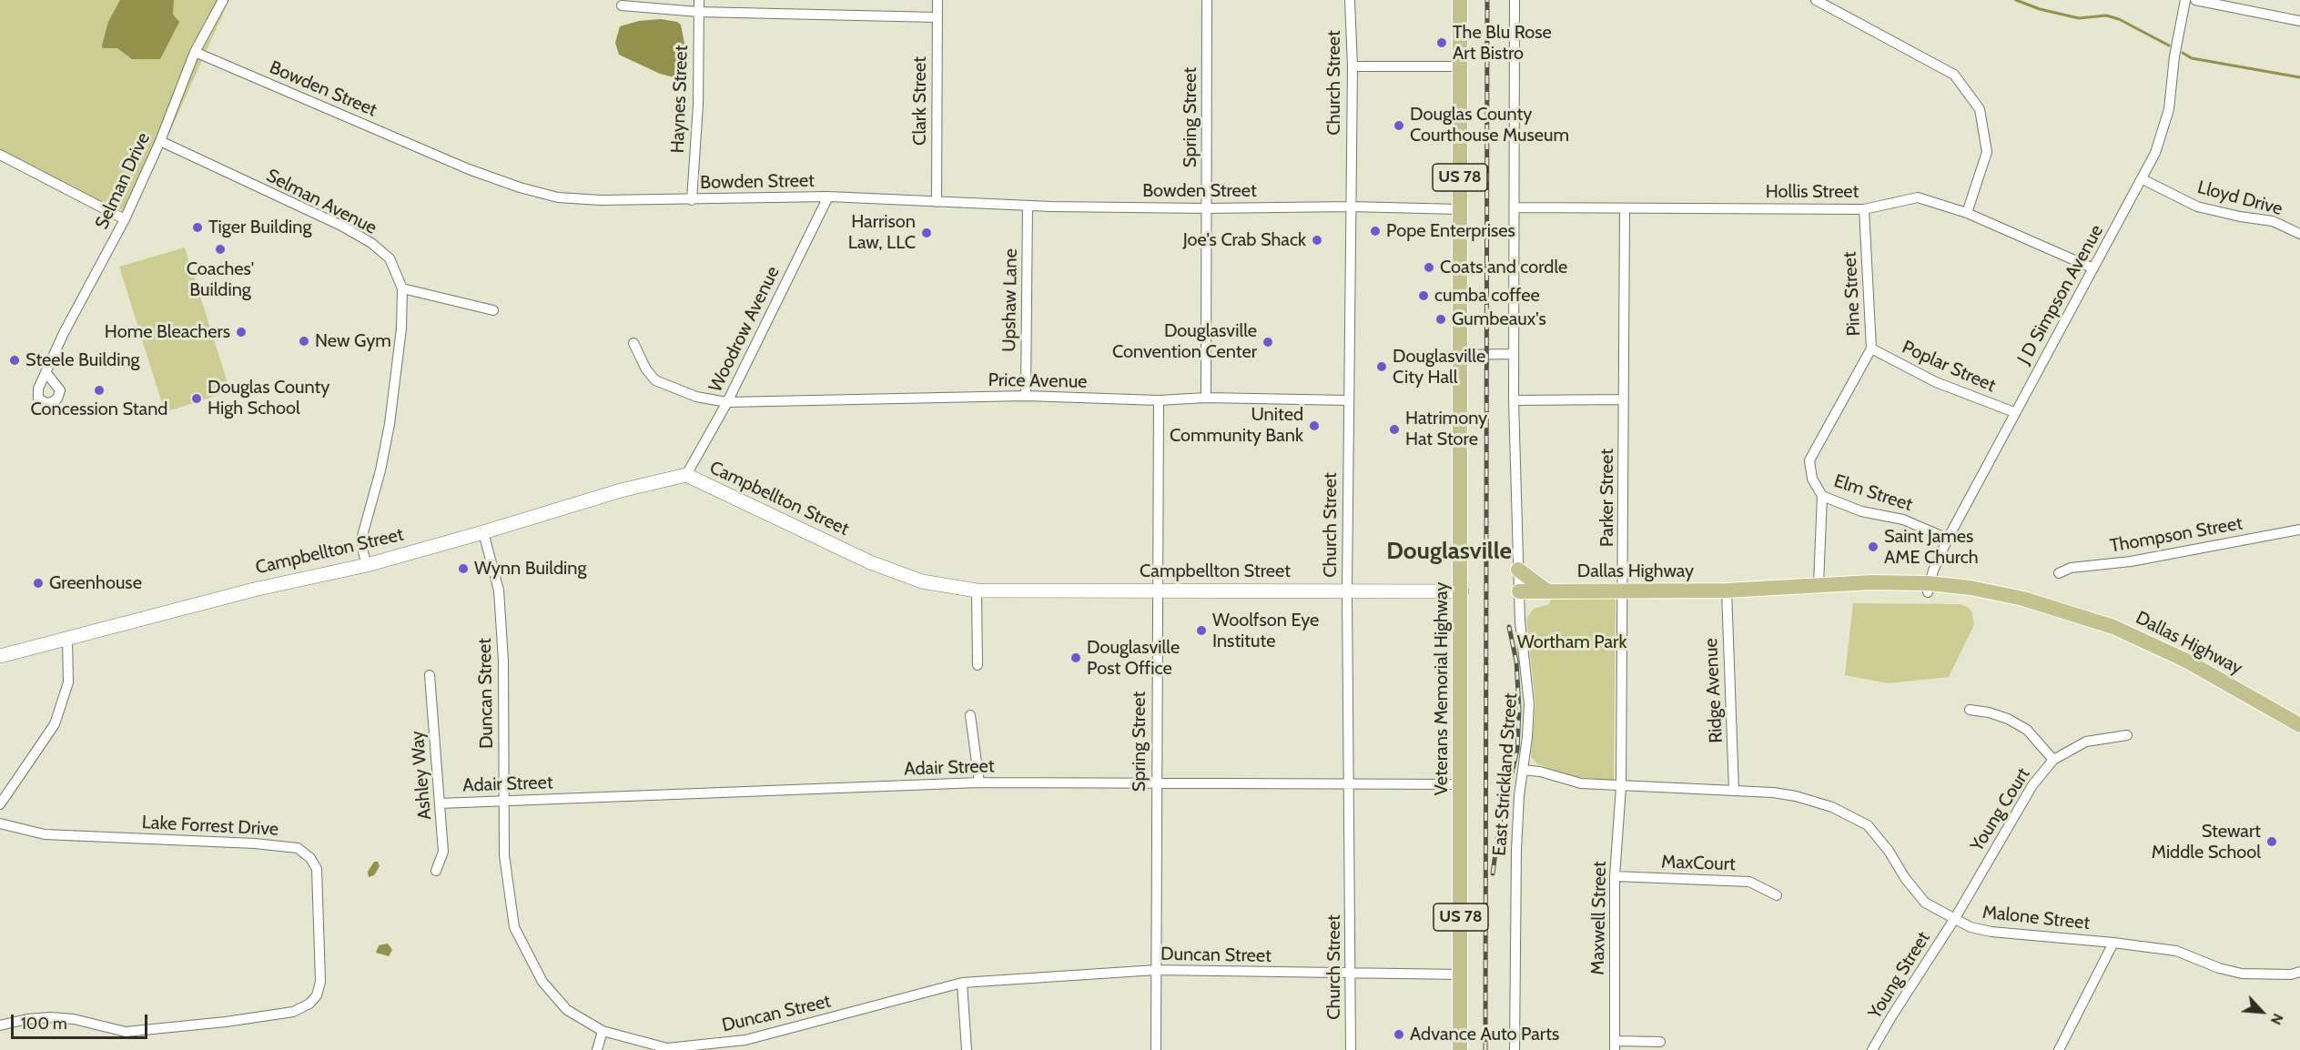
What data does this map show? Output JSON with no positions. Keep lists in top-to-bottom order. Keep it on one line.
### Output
{"streets":{"main road":["US 78","Campbellton Street","Dallas Highway","Veterans Memorial Highway"],"street":["Church Street","Bowden Street","Haynes Street","Clark Street","Spring Street","Selman Drive","Hollis Street","Lloyd Drive","Selman Avenue","Pine Street","J D Simpson Avenue","Upshaw Lane","Woodrow Avenue","Poplar Street","Price Avenue","Elm Street","Parker Street","Thompson Street","Ridge Avenue","Duncan Street","Adair Street","East Strickland Street","Ashley Way","Young Court","Lake Forrest Drive","MaxCourt","Maxwell Street","Malone Street","Young Street"]},"crossings":[["Church Street","Bowden Street"],["Church Street","Price Avenue"],["Church Street","Campbellton Street"],["Church Street","Duncan Street"],["Church Street","Adair Street"],["Bowden Street","Haynes Street"],["Bowden Street","Clark Street"],["Bowden Street","Spring Street"],["Bowden Street","Selman Drive"],["Bowden Street","Upshaw Lane"],["Bowden Street","Woodrow Avenue"],["Bowden Street","Veterans Memorial Highway"],["Spring Street","Price Avenue"],["Spring Street","Campbellton Street"],["Spring Street","Duncan Street"],["Spring Street","Adair Street"],["Selman Drive","Selman Avenue"],["Hollis Street","Pine Street"],["Hollis Street","J D Simpson Avenue"],["Hollis Street","Parker Street"],["Hollis Street","East Strickland Street"],["Lloyd Drive","J D Simpson Avenue"],["Selman Avenue","Campbellton Street"],["Pine Street","Poplar Street"],["Pine Street","Elm Street"],["J D Simpson Avenue","Poplar Street"],["J D Simpson Avenue","Elm Street"],["J D Simpson Avenue","Dallas Highway"],["Upshaw Lane","Price Avenue"],["Woodrow Avenue","Price Avenue"],["Woodrow Avenue","Campbellton Street"],["Parker Street","Dallas Highway"],["Parker Street","Maxwell Street"],["Parker Street","Malone Street"],["Campbellton Street","Veterans Memorial Highway"],["Campbellton Street","Duncan Street"],["Dallas Highway","Ridge Avenue"],["Dallas Highway","East Strickland Street"],["Veterans Memorial Highway","Duncan Street"],["Veterans Memorial Highway","Adair Street"],["Ridge Avenue","Malone Street"],["Duncan Street","Adair Street"],["Adair Street","Ashley Way"],["East Strickland Street","Malone Street"],["Young Court","Malone Street"],["Young Court","Young Street"],["MaxCourt","Maxwell Street"],["Maxwell Street","Malone Street"],["Malone Street","Young Street"]],"districts":["Douglasville"],"parks":["Wortham Park"],"places":["The Blu Rose Art Bistro","Douglas County Courthouse Museum","Tiger Building","Pope Enterprises","Harrison Law, LLC","Joe's Crab Shack","Coaches' Building","Coats and cordle","cumba coffee","Gumbeaux's","Home Bleachers","New Gym","Douglasville Convention Center","Steele Building","Douglasville City Hall","Concession Stand","Douglas County High School","United Community Bank","Hatrimony Hat Store","Saint James AME Church","Wynn Building","Greenhouse","Woolfson Eye Institute","Douglasville Post Office","Stewart Middle School","Advance Auto Parts"],"scale_bar":"100 m","north":"bottom right"}
